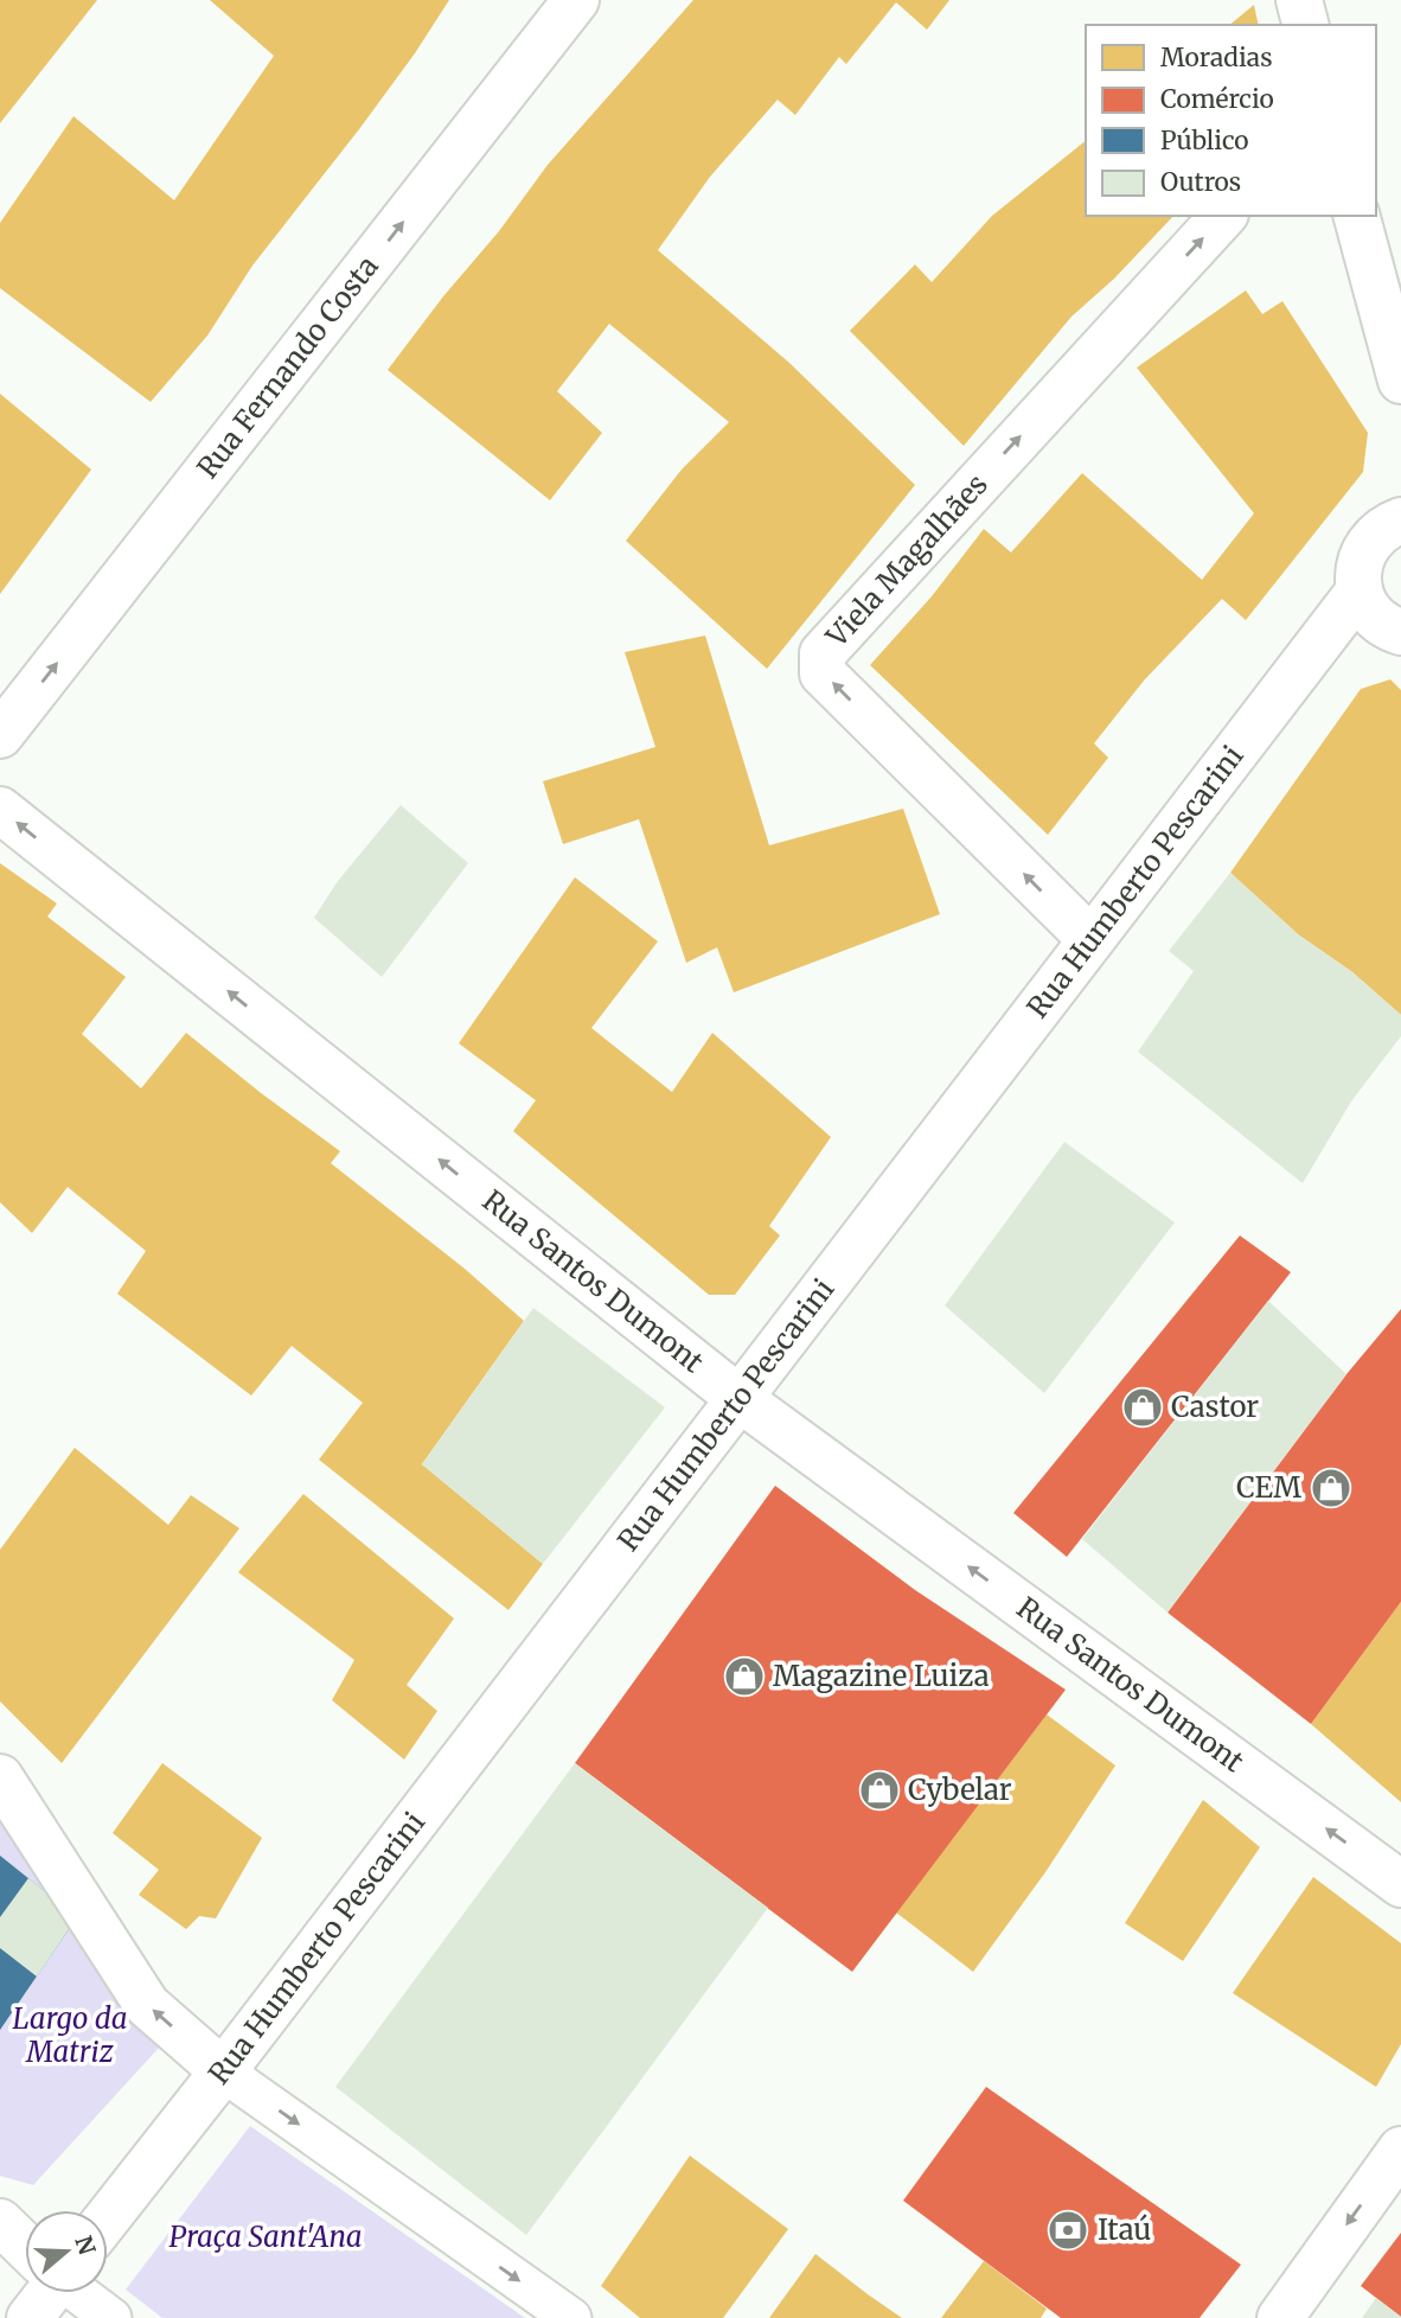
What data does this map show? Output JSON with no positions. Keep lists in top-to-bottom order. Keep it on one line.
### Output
{"streets":{"street":["Rua Fernando Costa","Viela Magalhães","Rua Humberto Pescarini","Rua Santos Dumont"]},"crossings":[["Viela Magalhães","Rua Humberto Pescarini"],["Rua Humberto Pescarini","Rua Santos Dumont"]],"one_way":["Rua Fernando Costa","Rua Santos Dumont"],"parks":["Largo da Matriz","Praça Sant'Ana"],"places":{"shop":["Castor","CEM","Magazine Luiza","Cybelar"],"bank":["Itaú"]},"legend":["Moradias","Comércio","Público","Outros"],"north":"right"}
